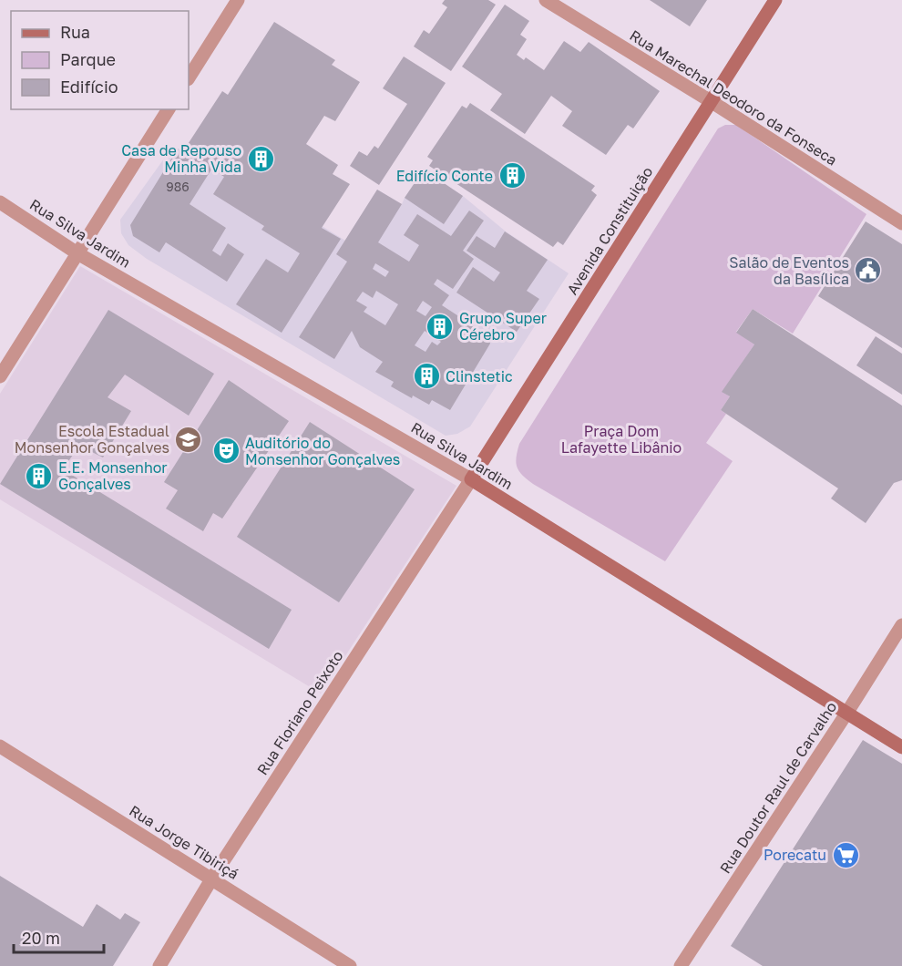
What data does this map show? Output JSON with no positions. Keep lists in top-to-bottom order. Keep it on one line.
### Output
{"streets":{"street":["Rua Marechal Deodoro da Fonseca","Avenida Constituição","Rua Silva Jardim","Rua Floriano Peixoto","Rua Doutor Raul de Carvalho","Rua Jorge Tibiriçá"]},"crossings":[["Rua Marechal Deodoro da Fonseca","Avenida Constituição"],["Avenida Constituição","Rua Silva Jardim"],["Avenida Constituição","Rua Floriano Peixoto"],["Rua Silva Jardim","Rua Floriano Peixoto"],["Rua Silva Jardim","Rua Doutor Raul de Carvalho"],["Rua Floriano Peixoto","Rua Jorge Tibiriçá"]],"parks":["Praça Dom Lafayette Libânio"],"places":{"building":["Casa de Repouso Minha Vida","Edifício Conte","Grupo Super Cérebro","Clinstetic","E.E. Monsenhor Gonçalves"],"public building":["Salão de Eventos da Basílica"],"school or university":["Escola Estadual Monsenhor Gonçalves"],"theatre":["Auditório do Monsenhor Gonçalves"],"supermarket":["Porecatu"]},"house_numbers":["986"],"legend":["Rua","Parque","Edifício"],"scale_bar":"20 m"}
